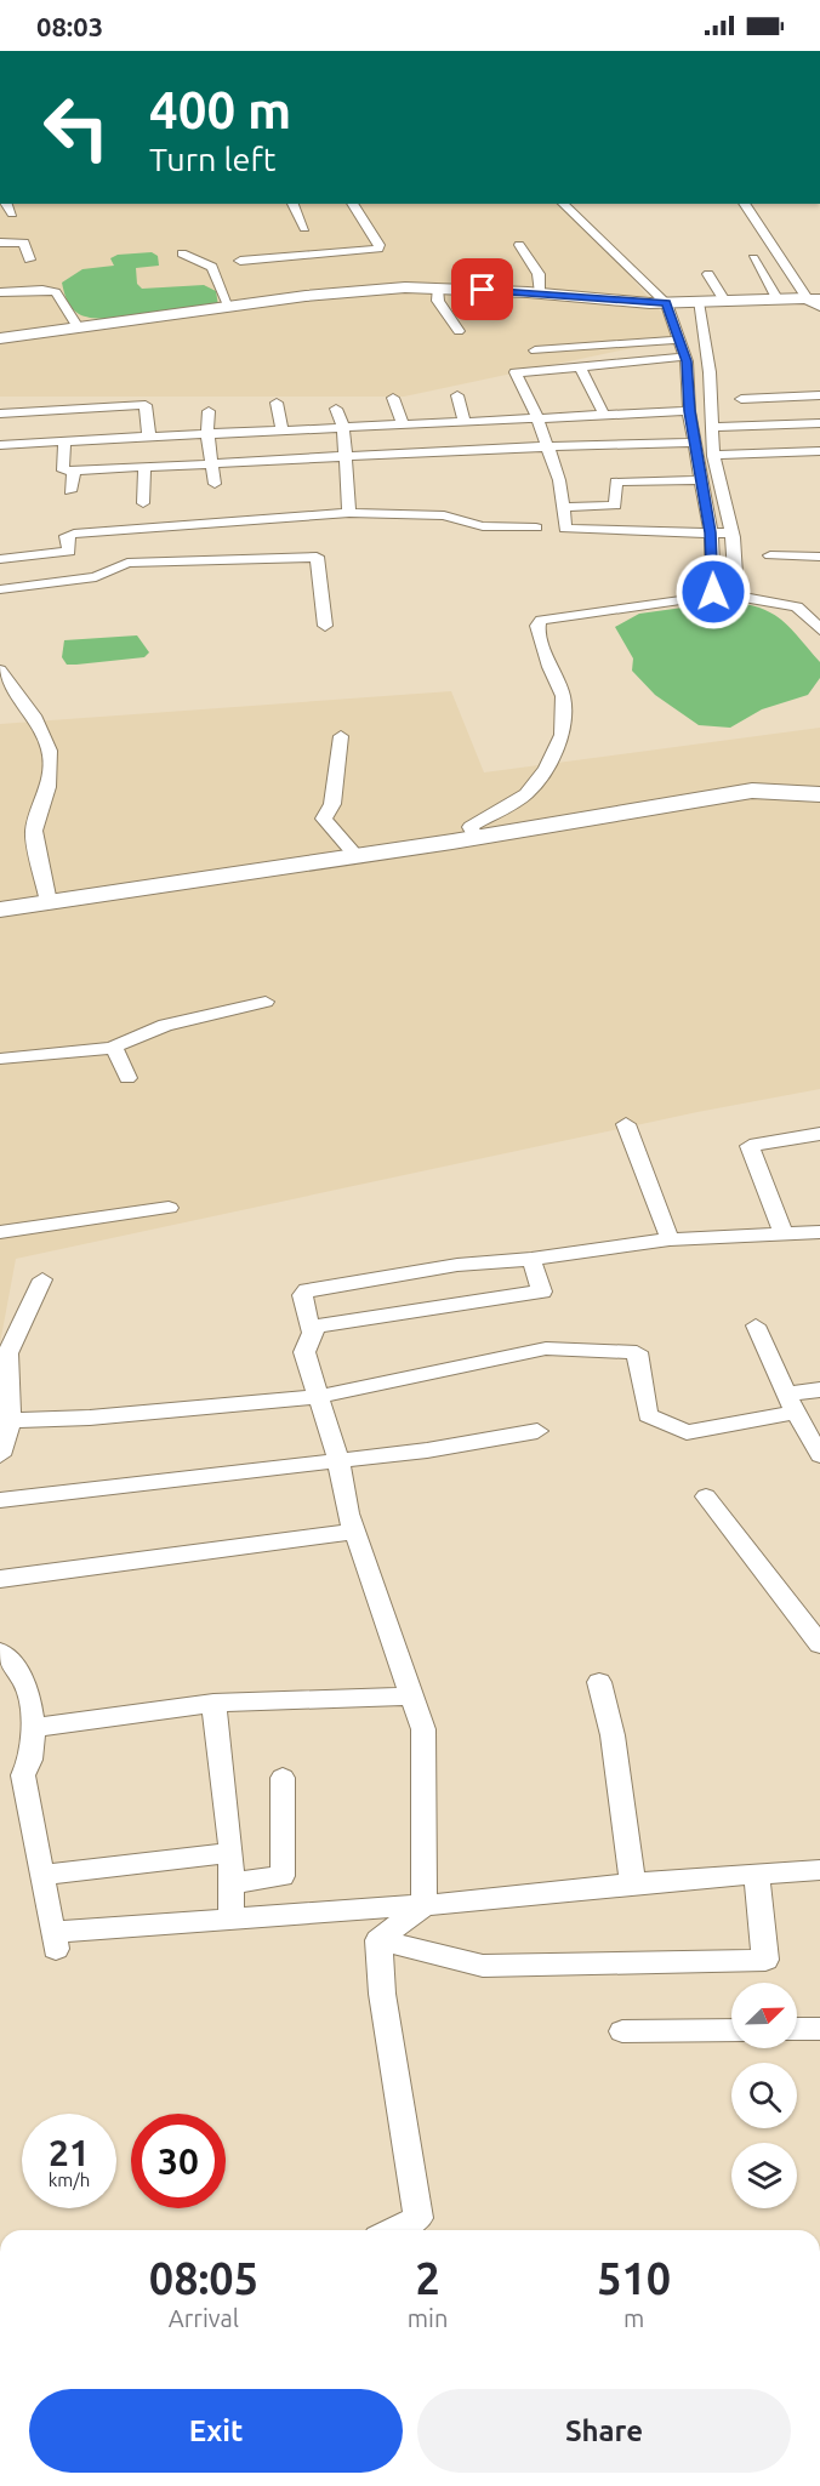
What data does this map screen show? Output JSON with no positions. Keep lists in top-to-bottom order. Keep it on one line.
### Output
{"north":"top right","page":{"status":"08:03","turn":["400 m","Turn left"],"speed":"21 km/h","limit":"30","eta":["08:05","Arrival","2","min","510","m"],"buttons":["Exit","Share"]}}
